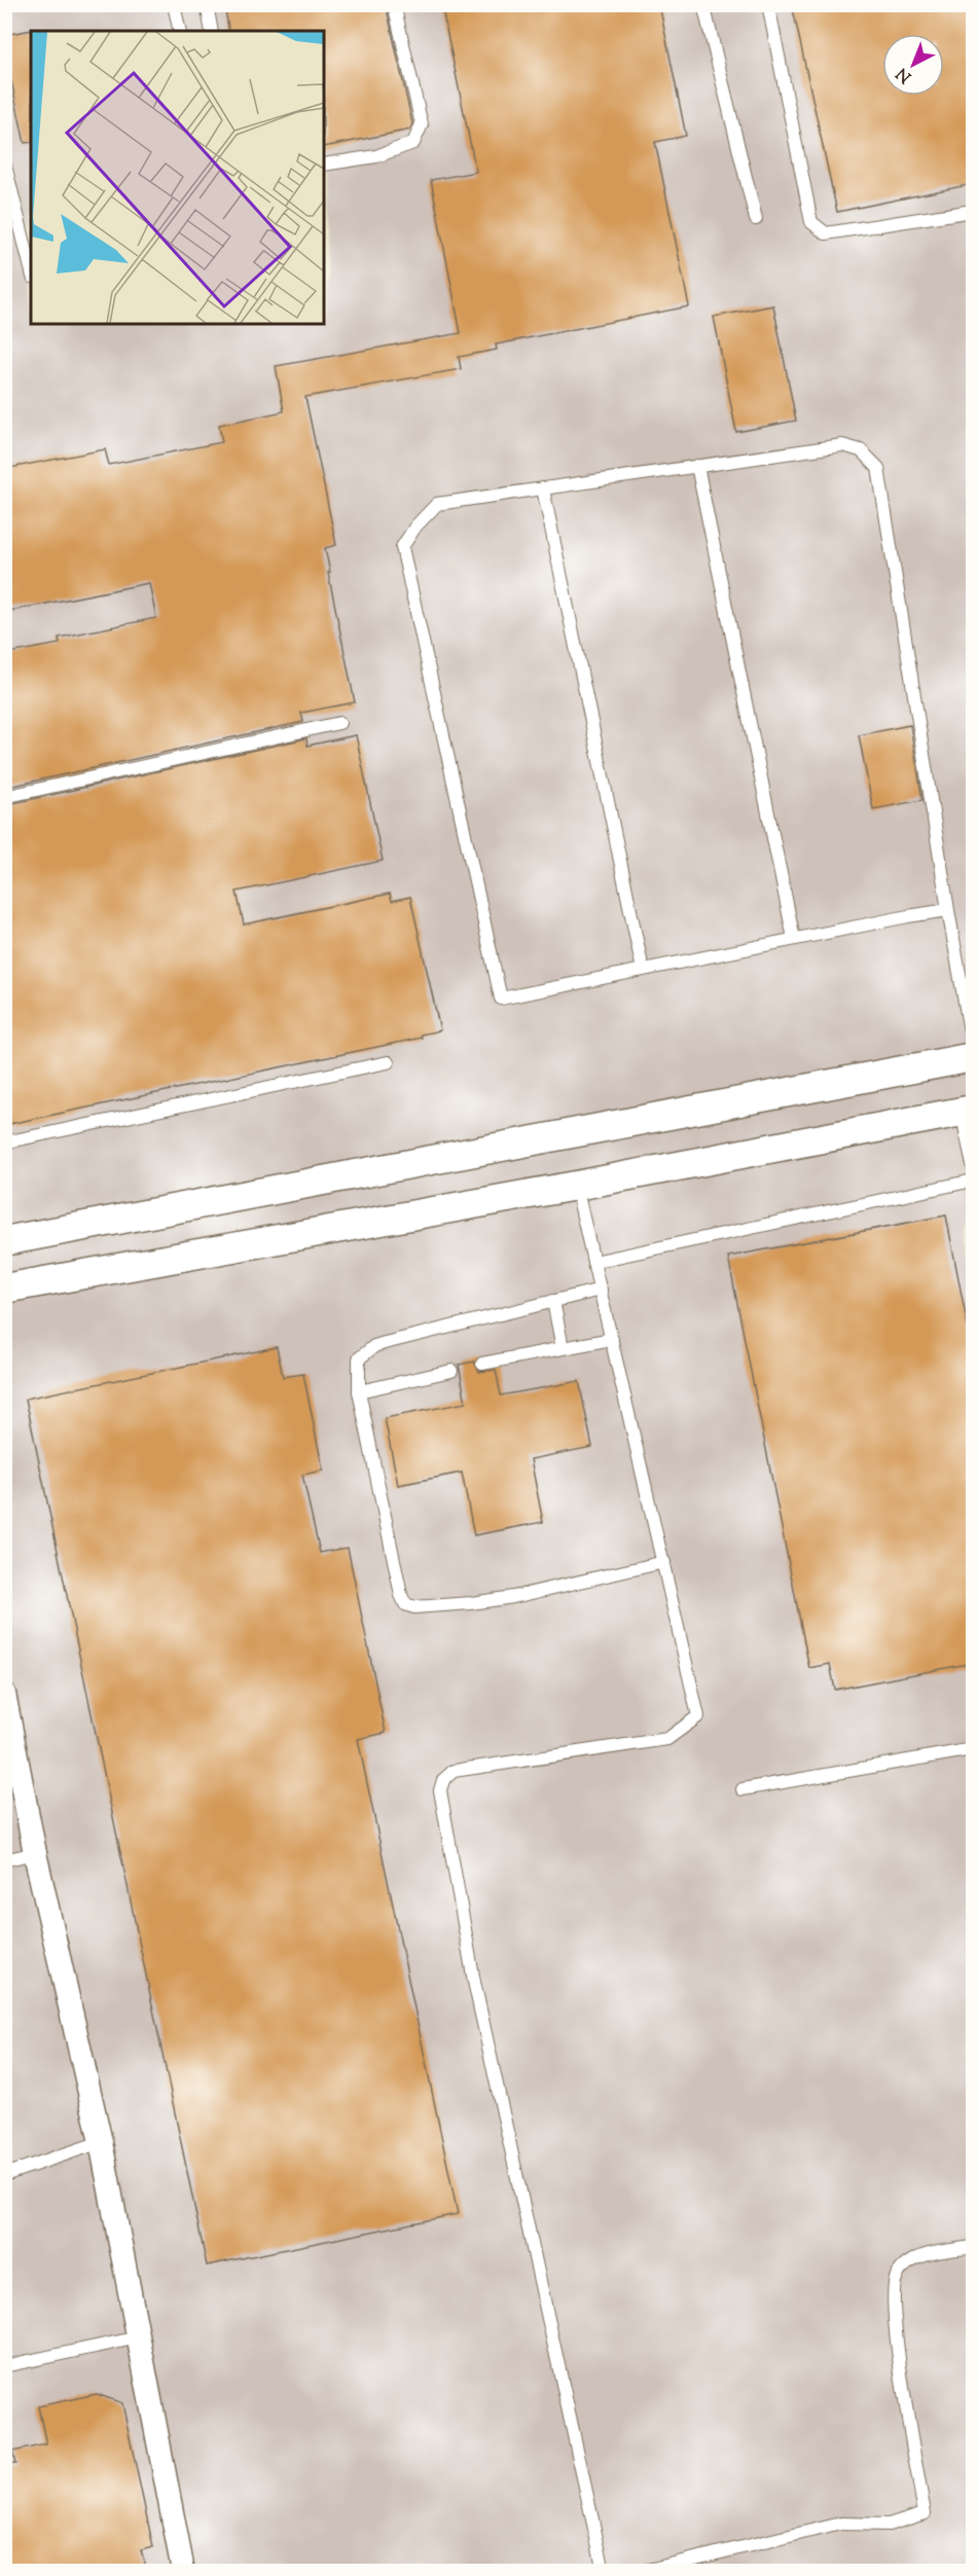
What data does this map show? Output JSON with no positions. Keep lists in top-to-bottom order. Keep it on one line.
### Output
{"north":"bottom left"}
